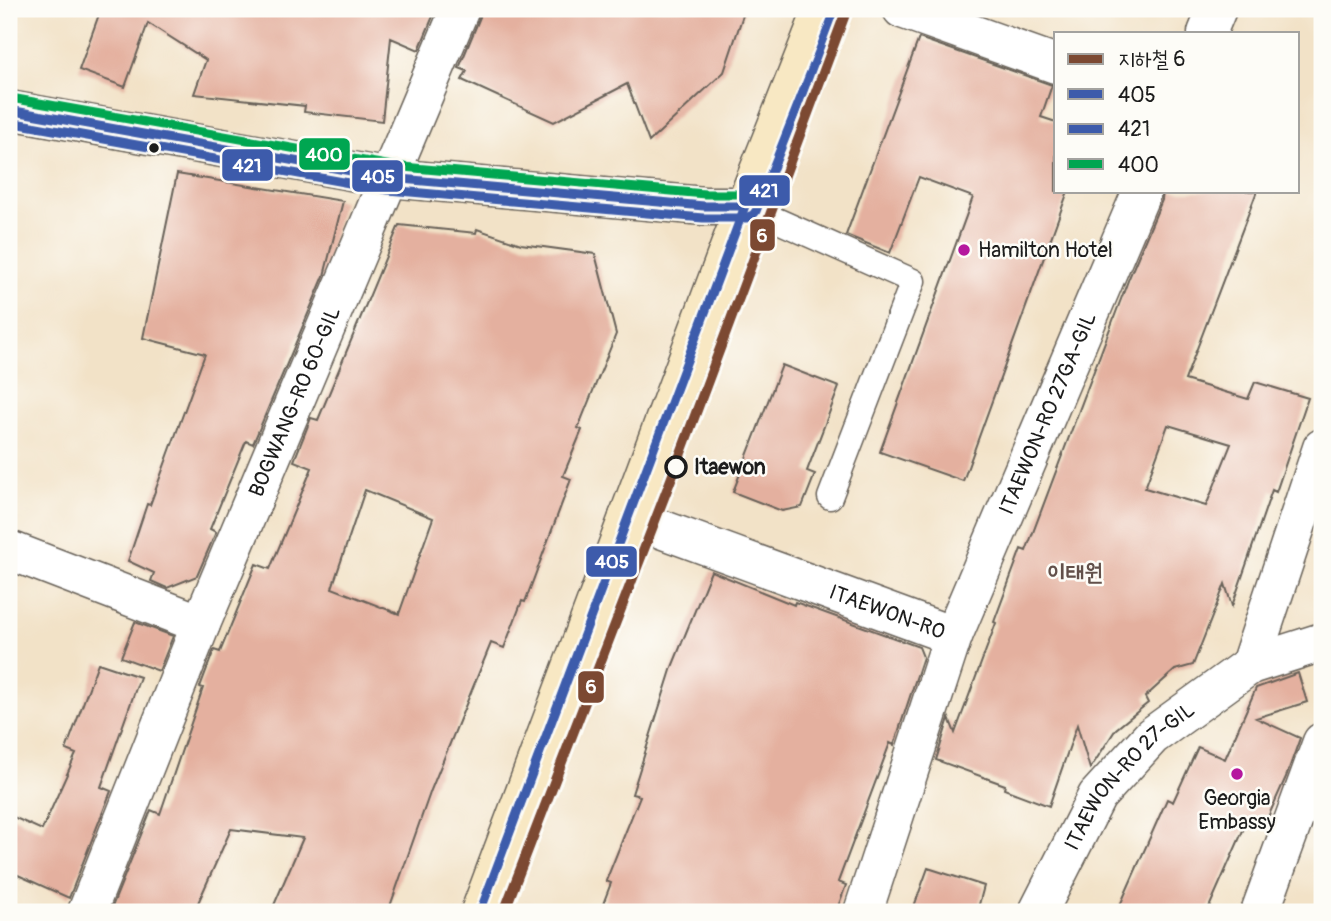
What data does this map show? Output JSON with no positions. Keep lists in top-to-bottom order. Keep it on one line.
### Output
{"streets":{"street":["BOGWANG-RO 60-GIL","ITAEWON-RO 27GA-GIL","ITAEWON-RO","ITAEWON-RO 27-GIL"]},"crossings":[["ITAEWON-RO 27GA-GIL","ITAEWON-RO"]],"districts":["이태원"],"places":["Hamilton Hotel","Itaewon","Georgia Embassy"],"lines":["metro line 6","transit line 421","transit line 400","transit line 405"],"legend":["지하철 6","405","421","400"]}
